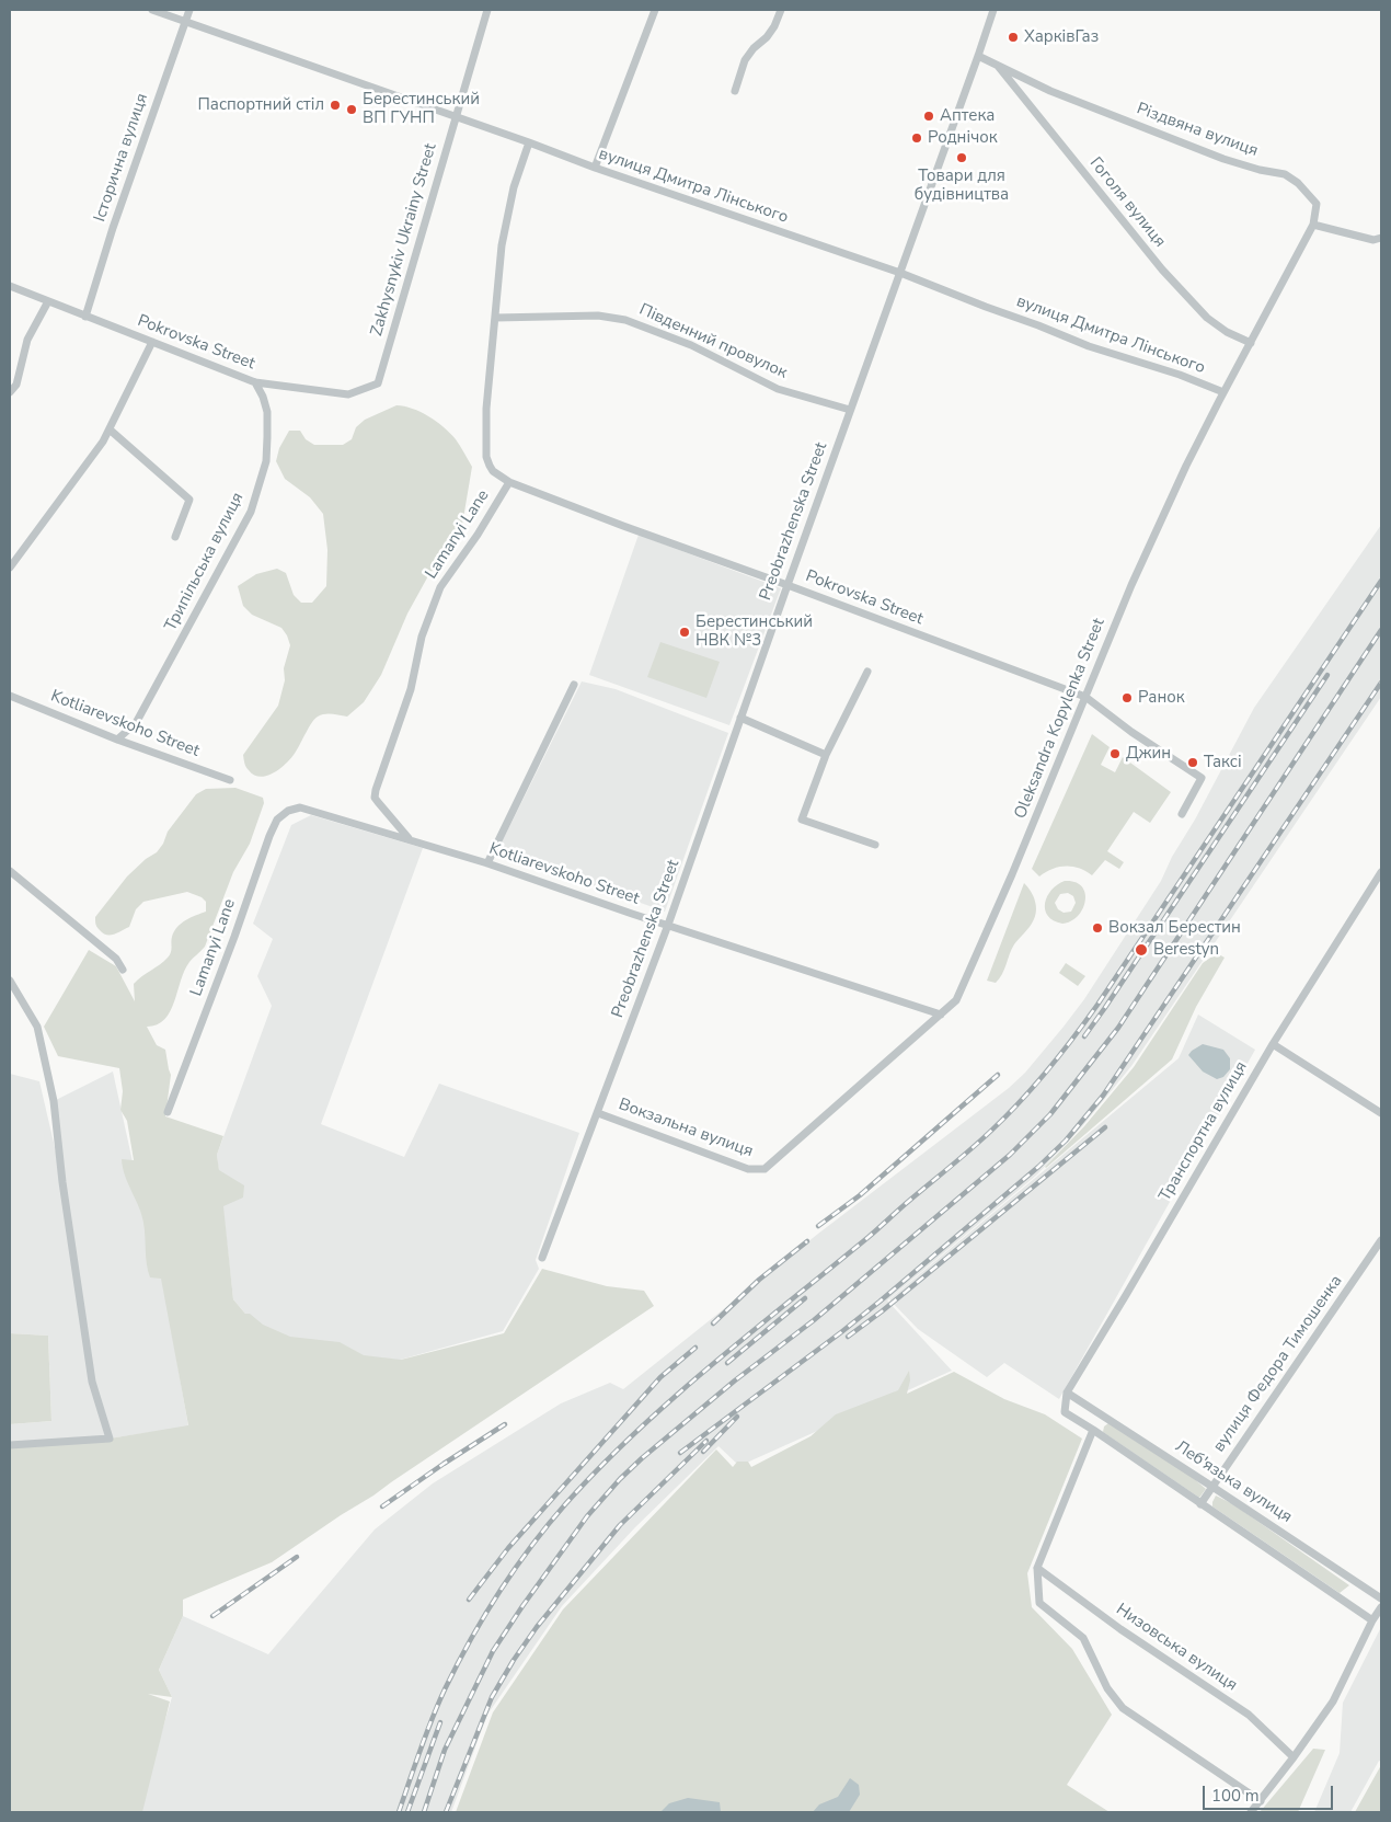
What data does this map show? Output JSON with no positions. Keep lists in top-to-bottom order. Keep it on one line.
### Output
{"streets":{"street":["Різдвяна вулиця","Історична вулиця","вулиця Дмитра Лінського","Гоголя вулиця","Zakhysnykiv Ukrainy Street","Південний провулок","Pokrovska Street","Preobrazhenska Street","Lamanyi Lane","Трипільська вулиця","Oleksandra Kopylenka Street","Kotliarevskoho Street","Вокзальна вулиця","Транспортна вулиця","вулиця Федора Тимошенка","Леб'язька вулиця","Низовська вулиця"]},"crossings":[["Різдвяна вулиця","Гоголя вулиця"],["Різдвяна вулиця","Preobrazhenska Street"],["Різдвяна вулиця","Oleksandra Kopylenka Street"],["Історична вулиця","вулиця Дмитра Лінського"],["Історична вулиця","Pokrovska Street"],["вулиця Дмитра Лінського","Zakhysnykiv Ukrainy Street"],["вулиця Дмитра Лінського","Preobrazhenska Street"],["вулиця Дмитра Лінського","Lamanyi Lane"],["вулиця Дмитра Лінського","Oleksandra Kopylenka Street"],["Гоголя вулиця","Oleksandra Kopylenka Street"],["Zakhysnykiv Ukrainy Street","Pokrovska Street"],["Південний провулок","Preobrazhenska Street"],["Південний провулок","Lamanyi Lane"],["Pokrovska Street","Preobrazhenska Street"],["Pokrovska Street","Lamanyi Lane"],["Pokrovska Street","Трипільська вулиця"],["Pokrovska Street","Oleksandra Kopylenka Street"],["Preobrazhenska Street","Kotliarevskoho Street"],["Preobrazhenska Street","Вокзальна вулиця"],["Lamanyi Lane","Kotliarevskoho Street"],["Трипільська вулиця","Kotliarevskoho Street"],["Oleksandra Kopylenka Street","Kotliarevskoho Street"],["Oleksandra Kopylenka Street","Вокзальна вулиця"],["Транспортна вулиця","Леб'язька вулиця"],["вулиця Федора Тимошенка","Леб'язька вулиця"]],"places":["ХарківГаз","Паспортний стіл","Берестинський ВП ГУНП","Аптека","Роднічок","Товари для будівництва","Берестинський НВК №3","Ранок","Джин","Таксі","Вокзал Берестин","Berestyn"],"scale_bar":"100 m"}
